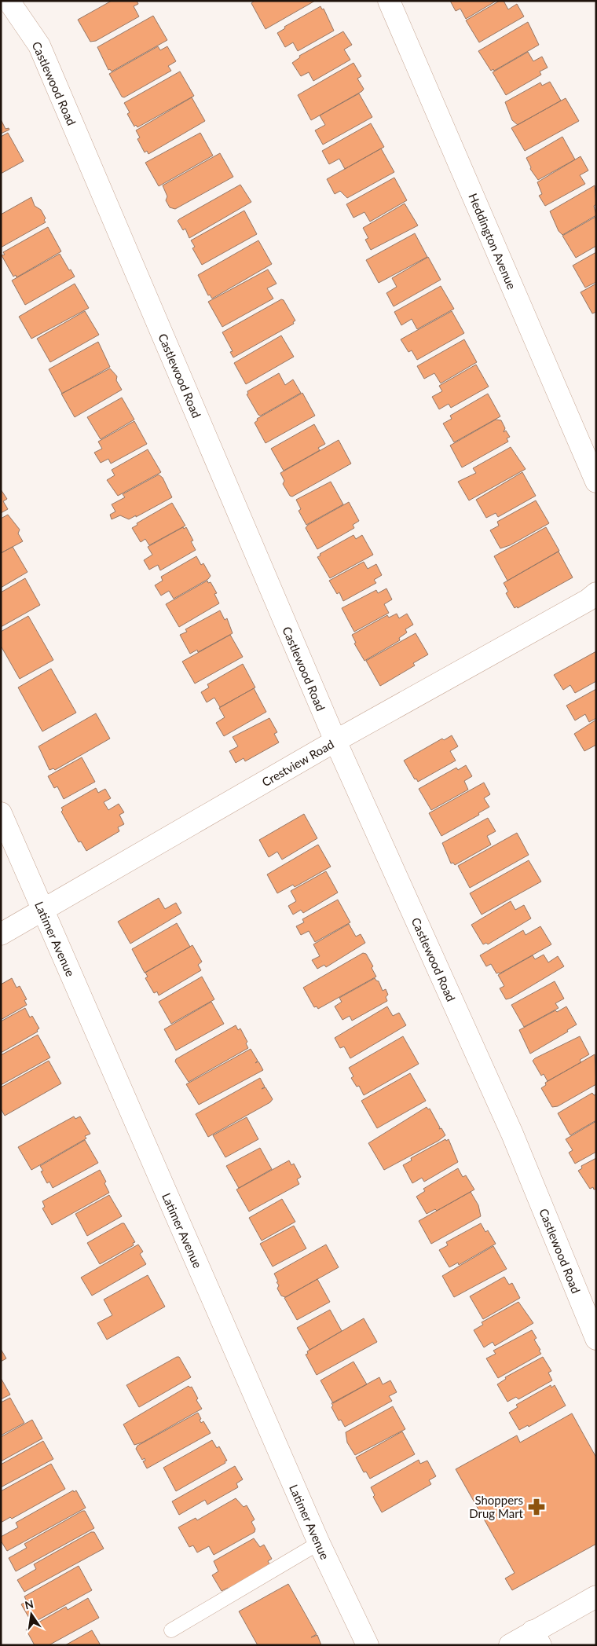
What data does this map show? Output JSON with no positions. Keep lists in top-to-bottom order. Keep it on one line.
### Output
{"streets":{"street":["Castlewood Road","Heddington Avenue","Crestview Road","Latimer Avenue"]},"crossings":[["Castlewood Road","Crestview Road"],["Crestview Road","Latimer Avenue"]],"places":{"pharmacy":["Shoppers Drug Mart"]},"north":"top"}
